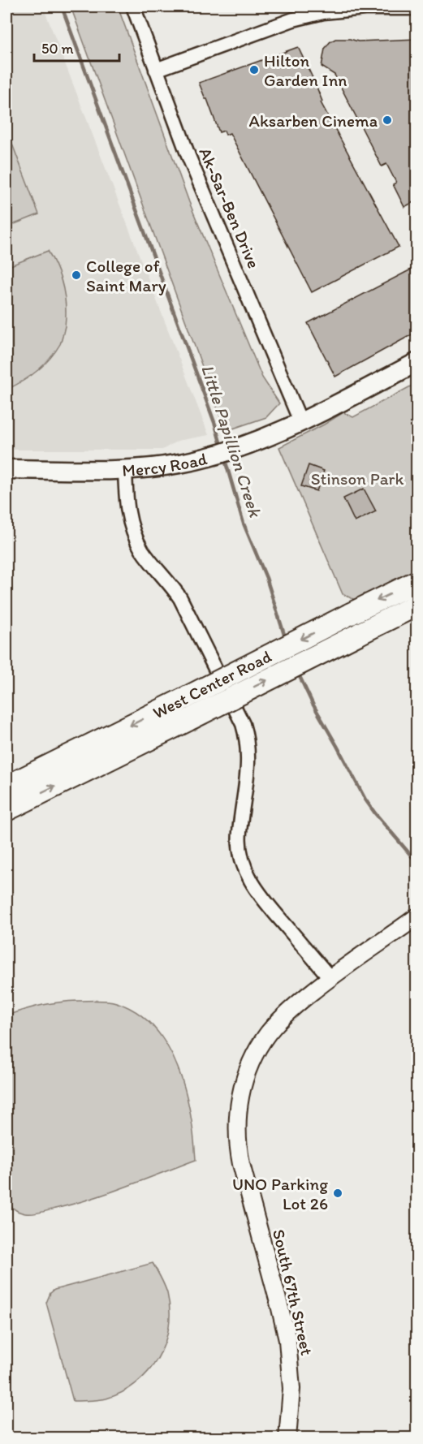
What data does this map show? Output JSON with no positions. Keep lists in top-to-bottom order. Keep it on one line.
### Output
{"streets":{"main road":["Mercy Road","West Center Road"],"street":["Ak-Sar-Ben Drive","South 67th Street"]},"crossings":[["Ak-Sar-Ben Drive","Mercy Road"]],"water":["Little Papillion Creek"],"parks":["Stinson Park"],"places":["Hilton Garden Inn","Aksarben Cinema","College of Saint Mary","UNO Parking Lot 26"],"scale_bar":"50 m"}
